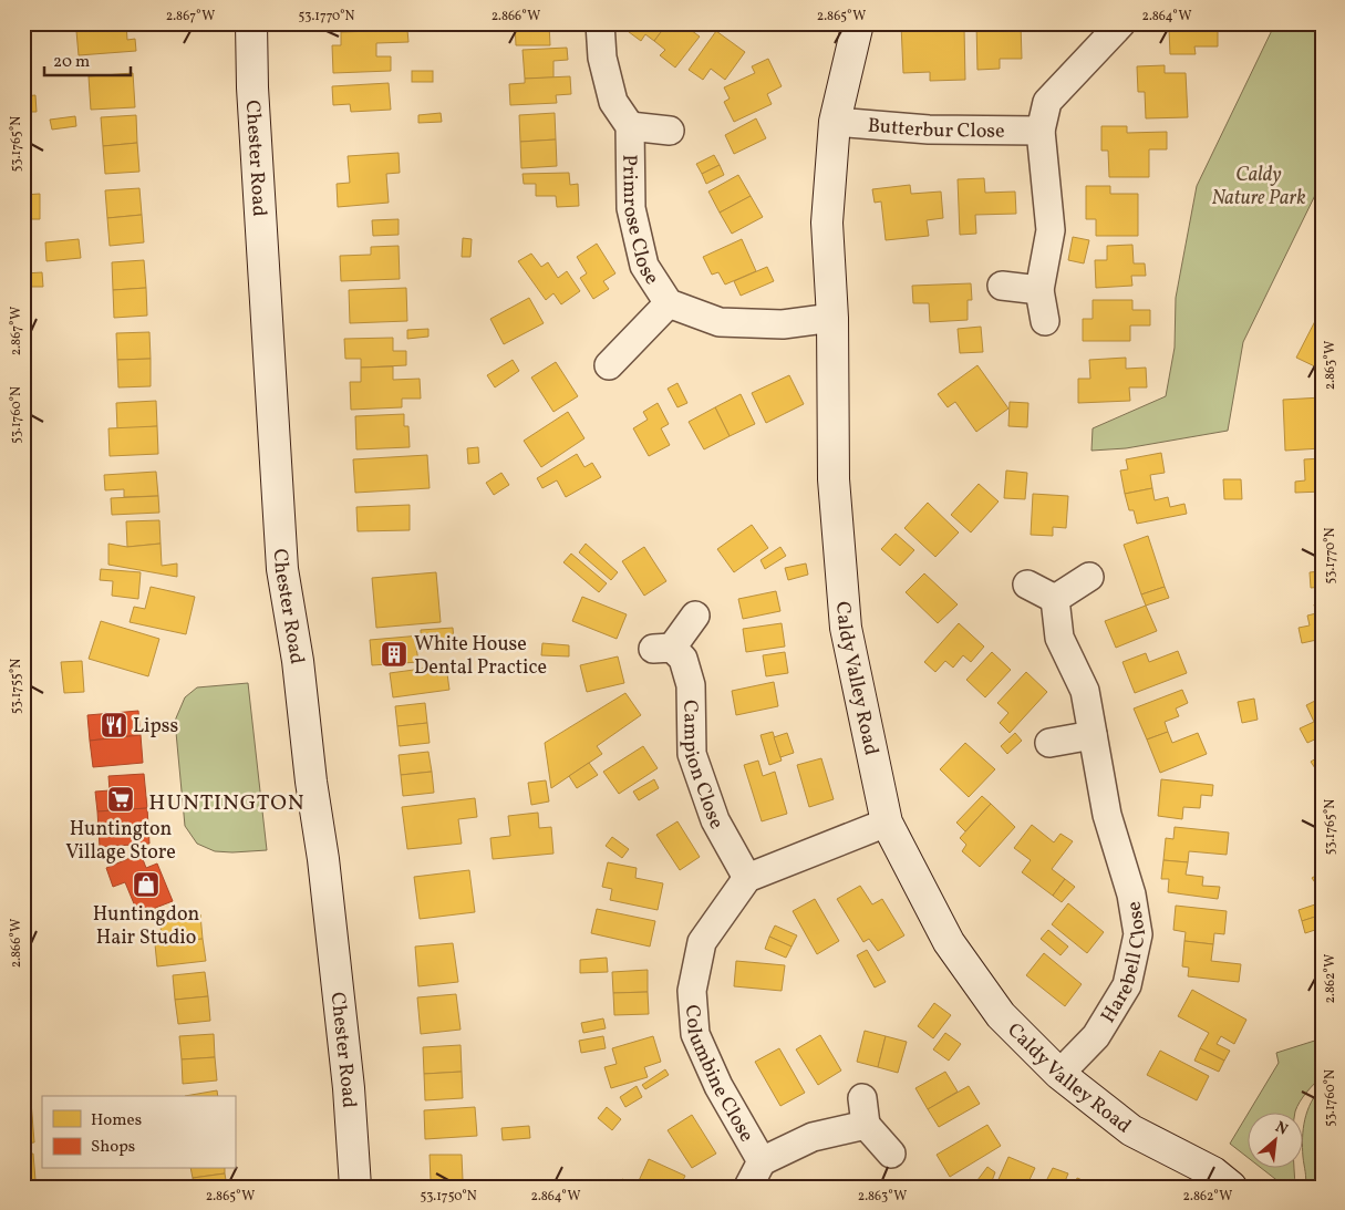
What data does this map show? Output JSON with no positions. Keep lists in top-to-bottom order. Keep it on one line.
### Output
{"streets":{"street":["Butterbur Close","Chester Road","Primrose Close","Caldy Valley Road","Campion Close","Harebell Close","Columbine Close"]},"crossings":[["Butterbur Close","Caldy Valley Road"],["Primrose Close","Caldy Valley Road"],["Caldy Valley Road","Harebell Close"],["Campion Close","Columbine Close"]],"districts":["HUNTINGTON"],"parks":["Caldy Nature Park"],"places":{"building":["White House Dental Practice"],"restaurant":["Lipss"],"supermarket":["Huntington Village Store"],"shop":["Huntingdon Hair Studio"]},"legend":["Homes","Shops"],"scale_bar":"20 m","north":"top right","coordinates":["2.867°W","53.1770°N","2.866°W","2.865°W","2.864°W","53.1765°N","2.863°W","53.1760°N","53.1755°N","2.862°W","53.1750°N"]}
